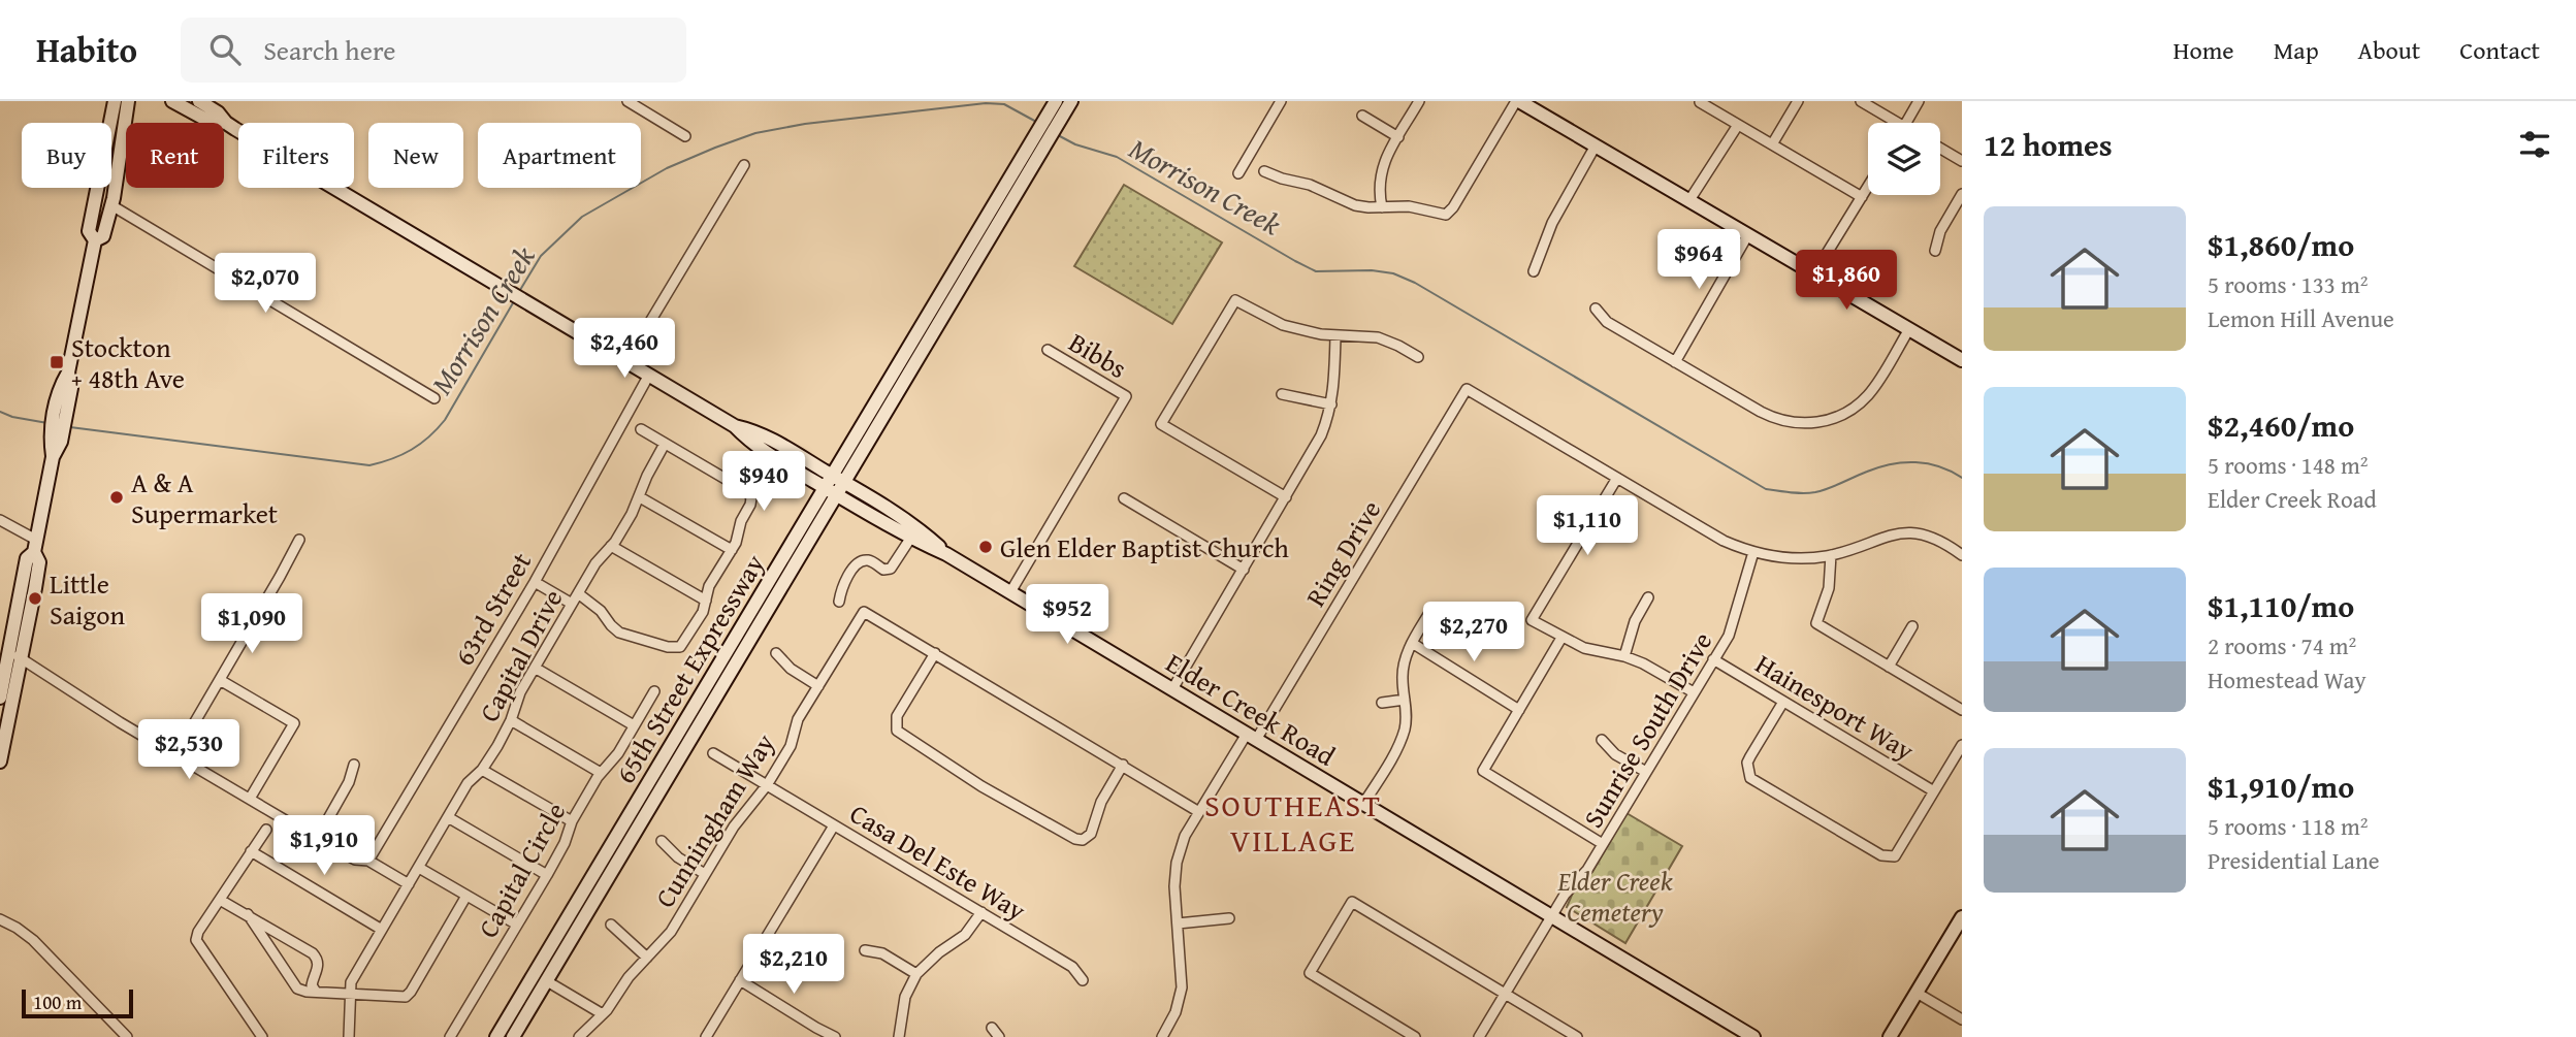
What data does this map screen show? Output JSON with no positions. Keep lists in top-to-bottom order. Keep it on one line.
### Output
{"streets":{"main road":["65th Street Expressway","Elder Creek Road"],"street":["Bibbs","Ring Drive","63rd Street","Capital Drive","Hainesport Way","Sunrise South Drive","Cunningham Way","Casa Del Este Way","Capital Circle"]},"crossings":[["Bibbs","Elder Creek Road"],["Ring Drive","Elder Creek Road"],["63rd Street","Elder Creek Road"],["65th Street Expressway","Elder Creek Road"],["Hainesport Way","Sunrise South Drive"],["Elder Creek Road","Sunrise South Drive"],["Cunningham Way","Casa Del Este Way"]],"districts":["SOUTHEAST VILLAGE"],"water":["Morrison Creek"],"parks":["Elder Creek Cemetery"],"places":{"transit":["Stockton + 48th Ave"],"other":["A & A Supermarket","Glen Elder Baptist Church","Little Saigon"]},"scale_bar":"100 m","page":{"header":"Habito","search":"Search here","nav":["Home","Map","About","Contact"],"heading":"12 homes","chip":["Buy","Rent","Filters","New","Apartment"],"list":[{"name":"$1,860/mo","note":"5 rooms · 133 m² · Lemon Hill Avenue"},{"name":"$2,460/mo","note":"5 rooms · 148 m² · Elder Creek Road"},{"name":"$1,110/mo","note":"2 rooms · 74 m² · Homestead Way"},{"name":"$1,910/mo","note":"5 rooms · 118 m² · Presidential Lane"}],"price":["$964","$1,860","$2,070","$2,460","$940","$1,110","$952","$1,090","$2,270","$2,530","$1,910","$2,210"],"scale":"100 m"}}
